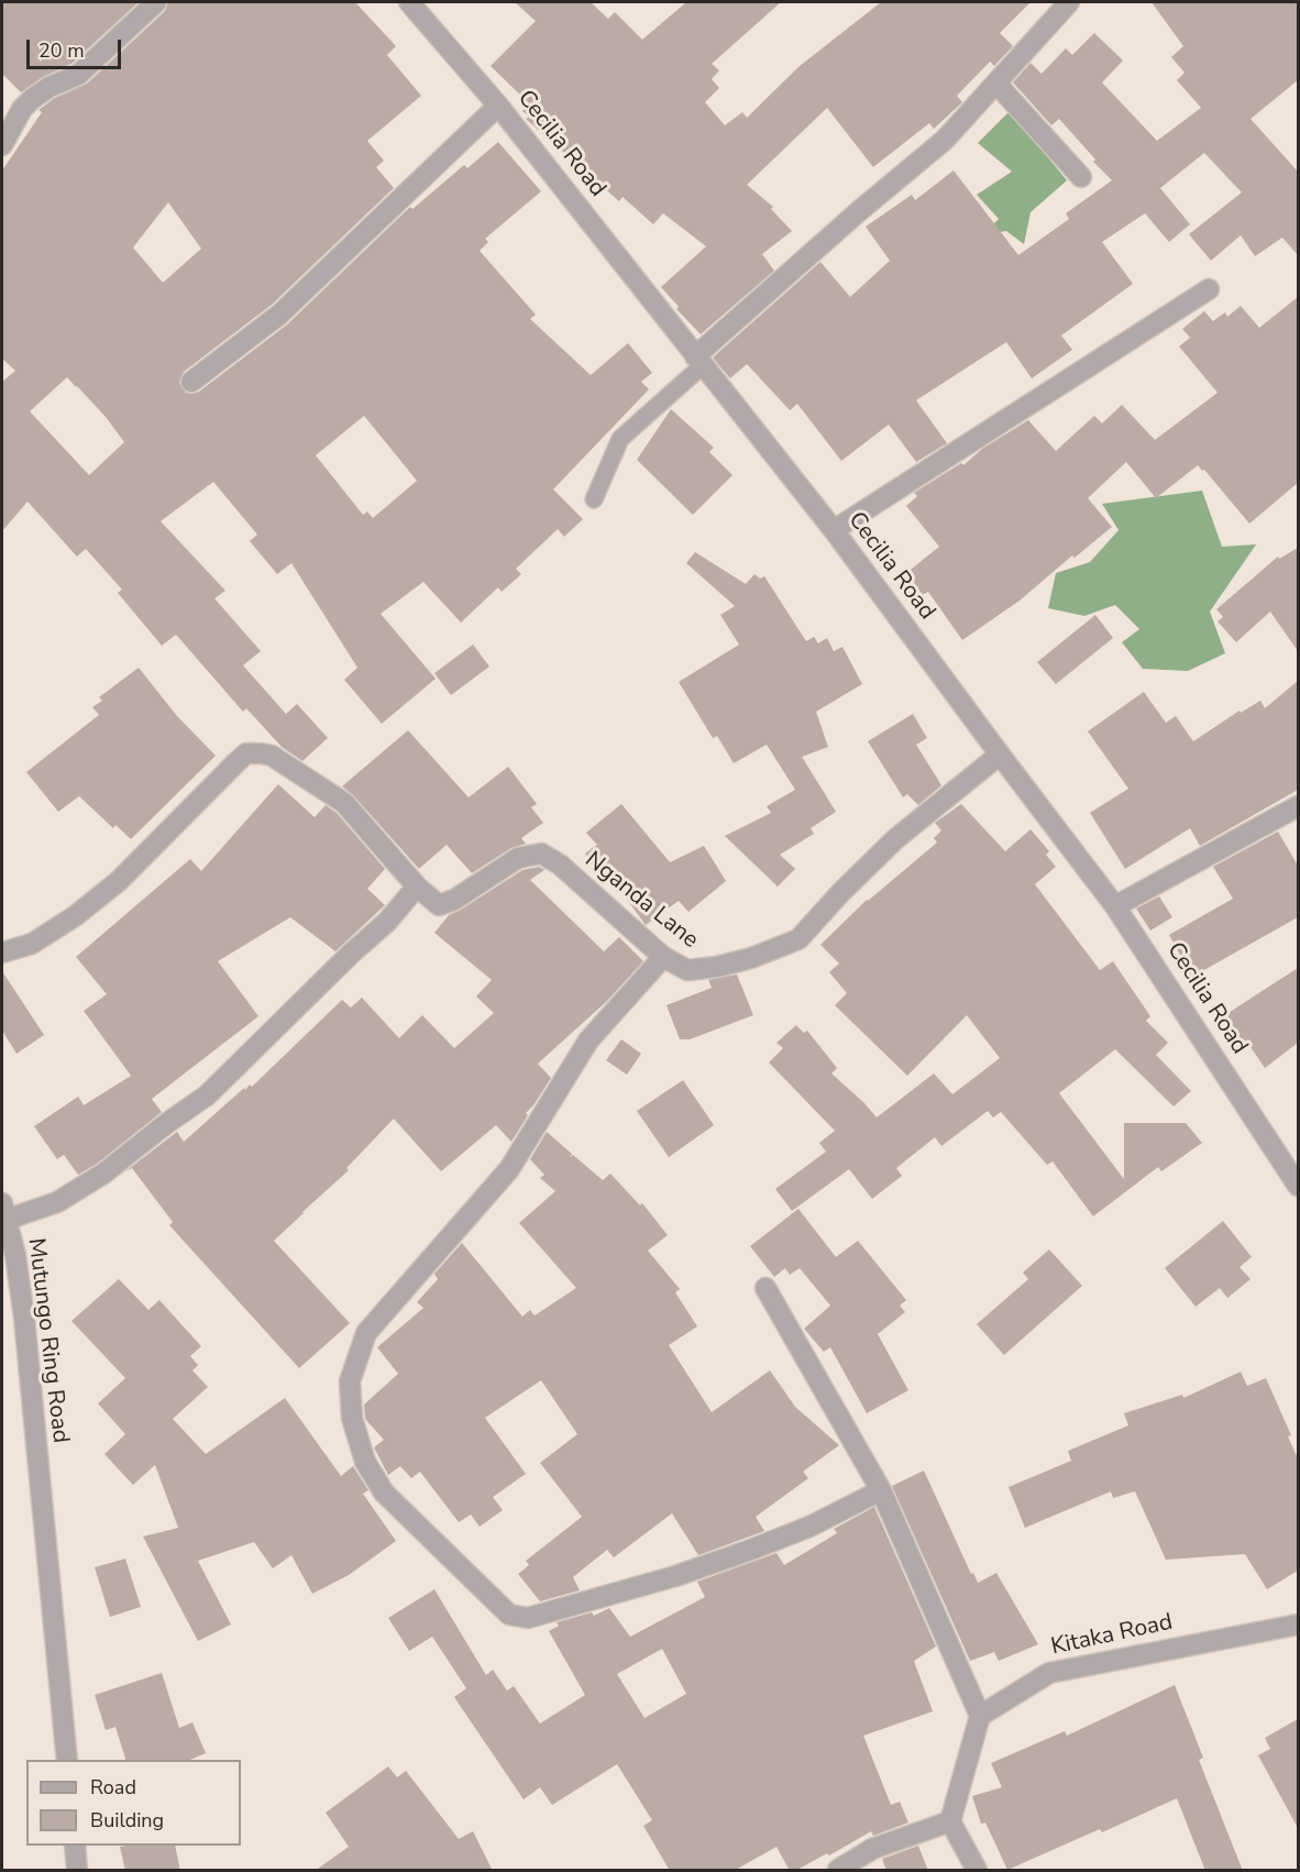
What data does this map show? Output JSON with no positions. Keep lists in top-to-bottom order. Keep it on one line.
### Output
{"streets":{"street":["Cecilia Road","Nganda Lane","Mutungo Ring Road","Kitaka Road"]},"crossings":[["Cecilia Road","Nganda Lane"]],"legend":["Road","Building"],"scale_bar":"20 m"}
